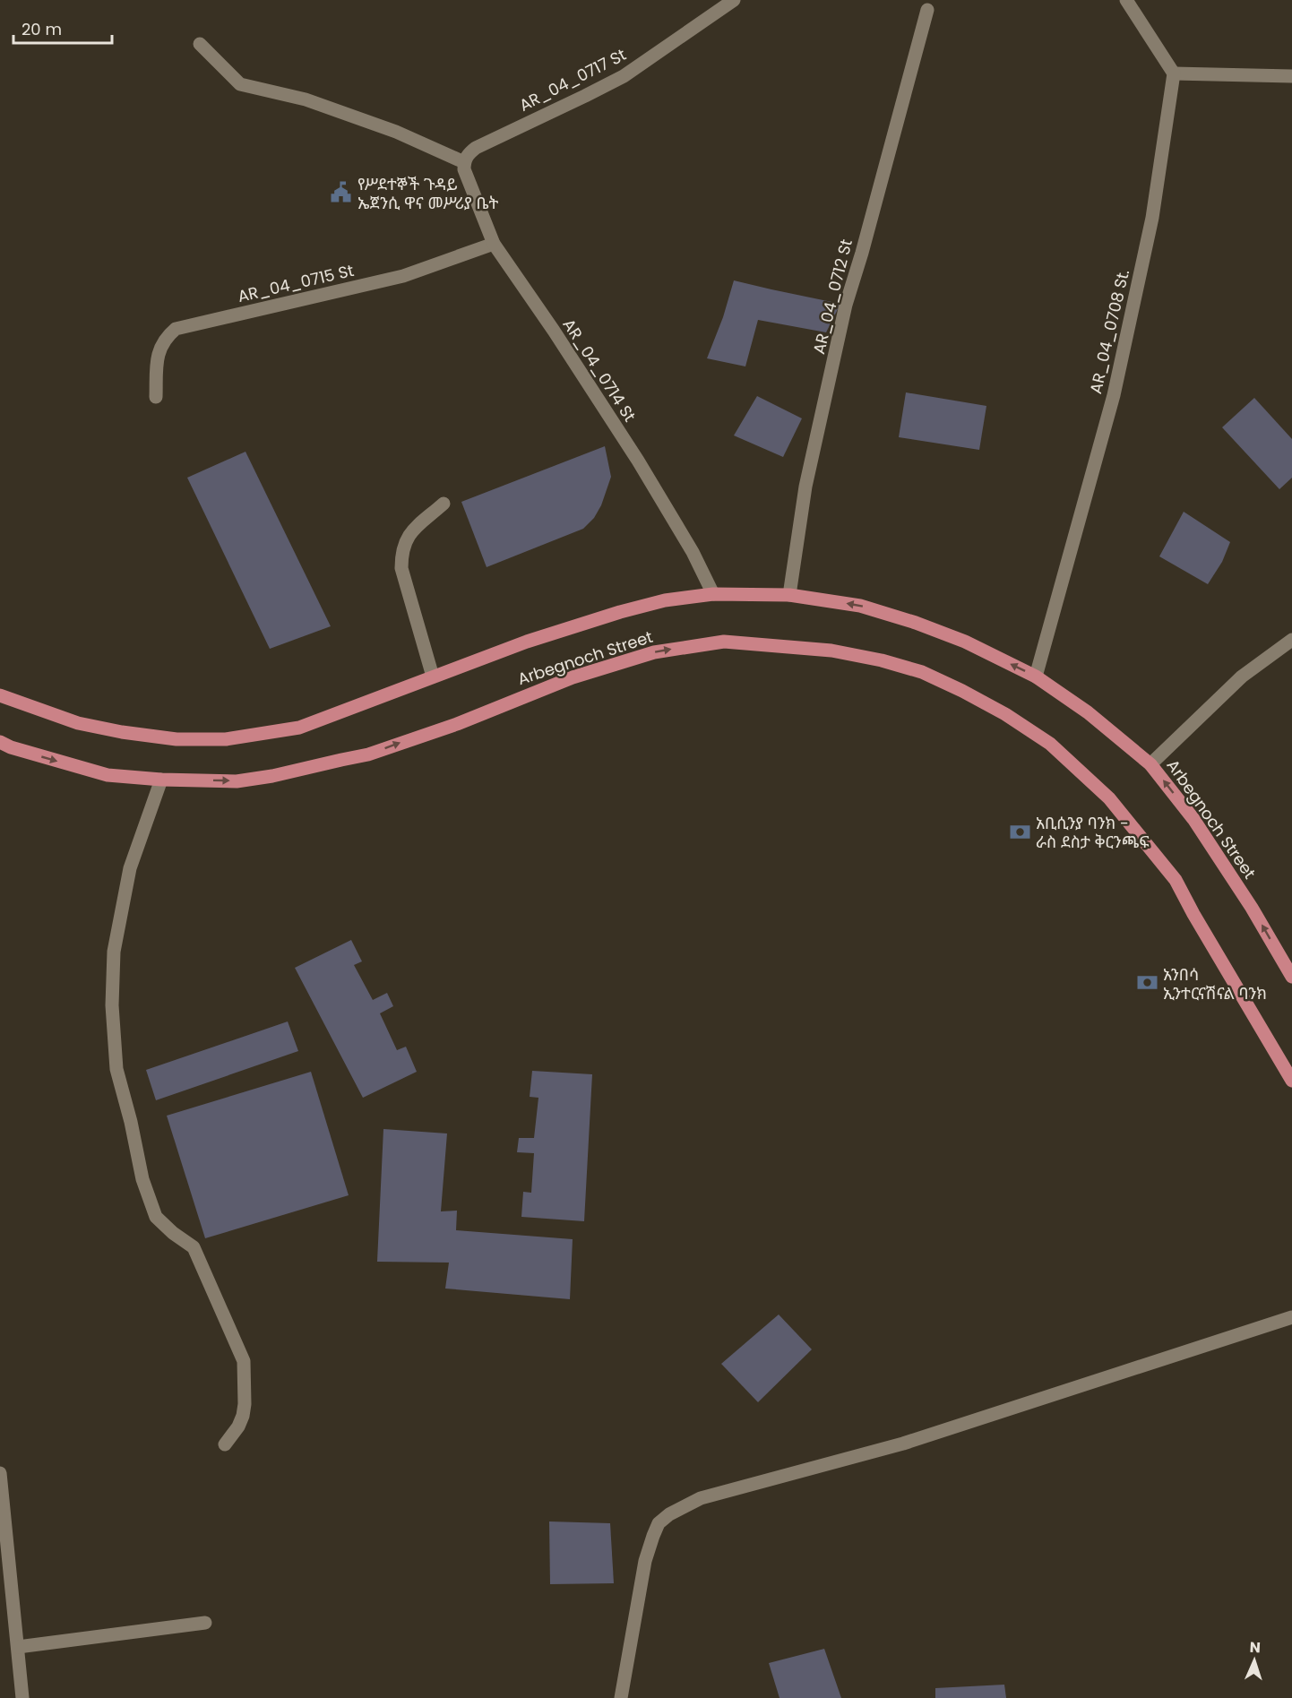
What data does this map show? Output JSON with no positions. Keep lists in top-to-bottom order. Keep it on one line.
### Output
{"streets":{"main road":["Arbegnoch Street"],"street":["AR_04_0717 St","AR_04_0715 St","AR_04_0712 St","AR_04_0708 St.","AR_04_0714 St"]},"crossings":[["AR_04_0717 St","AR_04_0714 St"],["AR_04_0715 St","AR_04_0714 St"],["AR_04_0712 St","Arbegnoch Street"],["AR_04_0708 St.","Arbegnoch Street"],["AR_04_0714 St","Arbegnoch Street"]],"places":{"public building":["የሥደተኞች ጉዳይ ኤጀንሲ ዋና መሥሪያ ቤት"],"bank":["አቢሲንያ ባንክ - ራስ ደስታ ቅርንጫፍ","አንበሳ ኢንተርናሽናል ባንክ"]},"scale_bar":"20 m","north":"top"}
